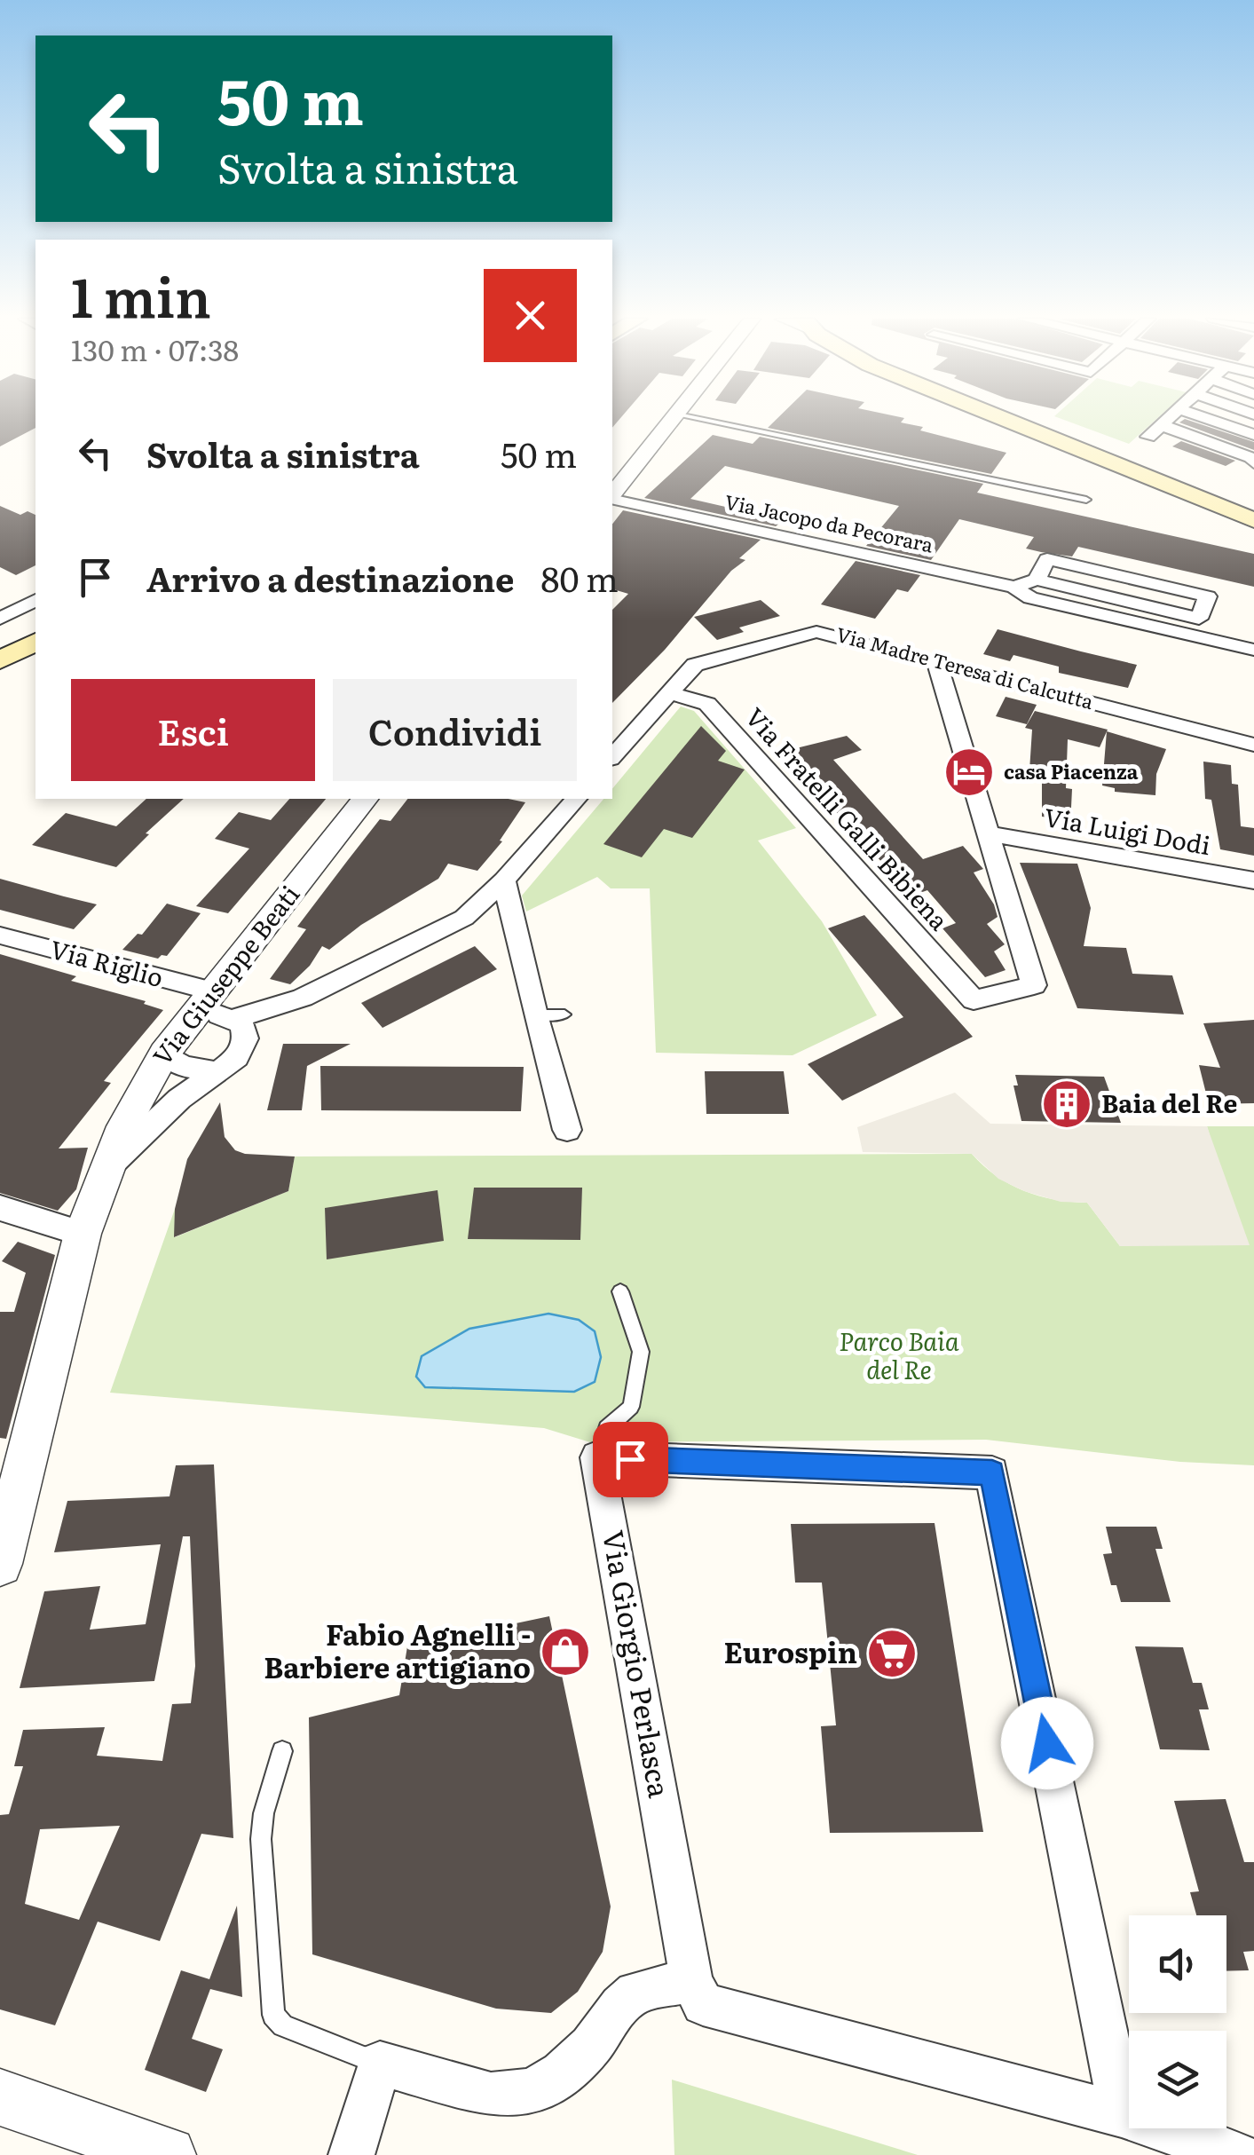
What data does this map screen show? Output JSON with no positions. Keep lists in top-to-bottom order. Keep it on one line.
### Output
{"streets":{"street":["Via Jacopo da Pecorara","Via Madre Teresa di Calcutta","Via Fratelli Galli Bibiena","Via Luigi Dodi","Via Riglio","Via Giuseppe Beati","Via Giorgio Perlasca"]},"crossings":[["Via Madre Teresa di Calcutta","Via Fratelli Galli Bibiena"],["Via Fratelli Galli Bibiena","Via Luigi Dodi"],["Via Riglio","Via Giuseppe Beati"]],"parks":["Parco Baia del Re"],"places":{"hotel":["casa Piacenza"],"building":["Baia del Re"],"shop":["Fabio Agnelli - Barbiere artigiano"],"supermarket":["Eurospin"]},"page":{"turn":["50 m","Svolta a sinistra"],"heading":["1 min","130 m · 07:38"],"list":[{"name":"Svolta a sinistra","value":"50 m"},{"name":"Arrivo a destinazione","value":"80 m"}],"buttons":["Esci","Condividi"]}}
